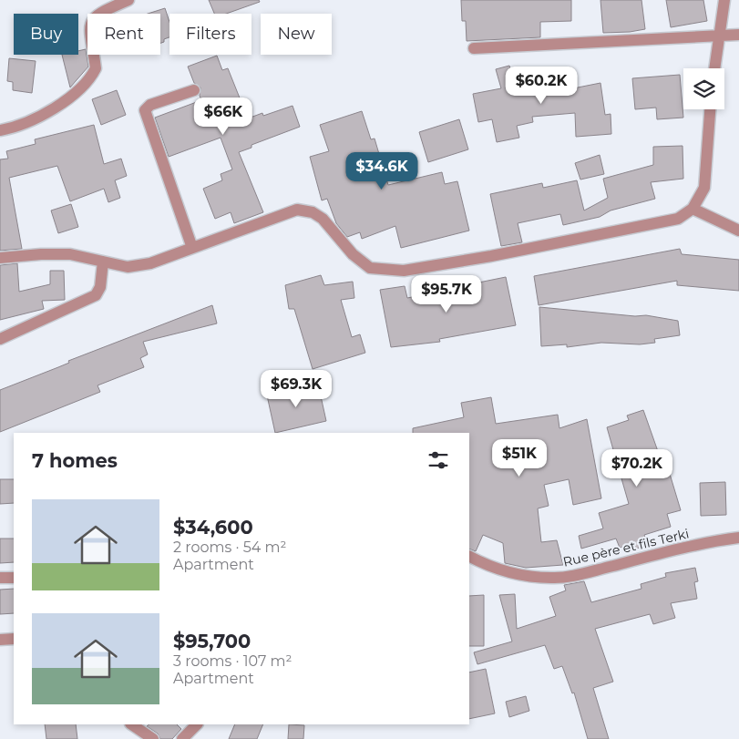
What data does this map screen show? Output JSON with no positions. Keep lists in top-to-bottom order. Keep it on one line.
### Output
{"streets":{"street":["Rue père et fils Terki"]},"page":{"chip":["Buy","Rent","Filters","New"],"price":["$60.2K","$66K","$34.6K","$95.7K","$69.3K","$51K","$70.2K"],"heading":"7 homes","list":[{"name":"$34,600","note":"2 rooms · 54 m² · Apartment"},{"name":"$95,700","note":"3 rooms · 107 m² · Apartment"}]}}
